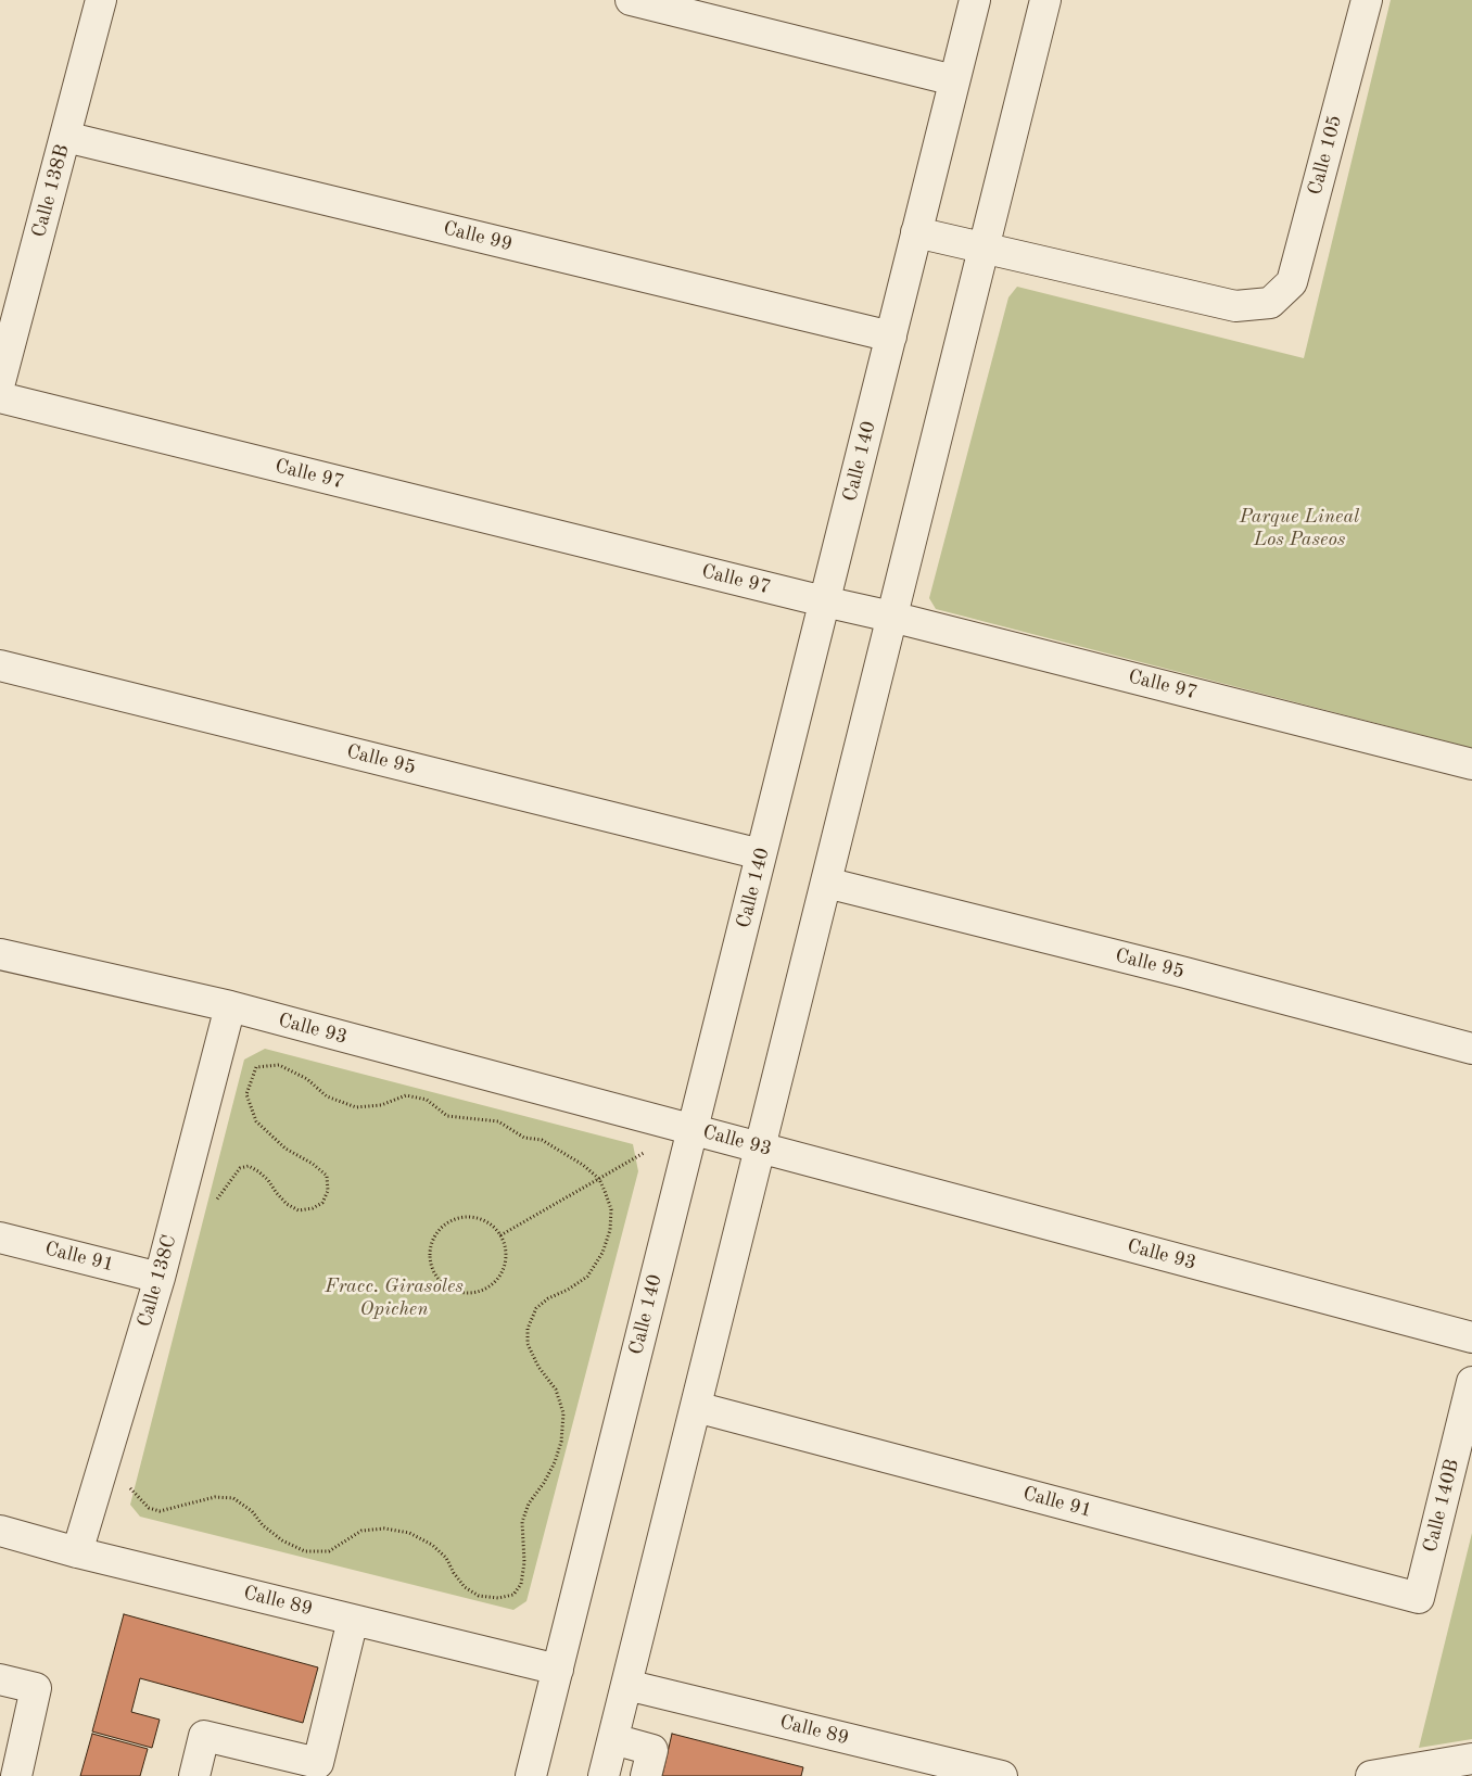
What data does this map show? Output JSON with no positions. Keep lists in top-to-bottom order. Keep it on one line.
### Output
{"streets":{"street":["Calle 105","Calle 138B","Calle 99","Calle 140","Calle 97","Calle 95","Calle 93","Calle 91","Calle 138C","Calle 140B","Calle 89"]},"crossings":[["Calle 138B","Calle 99"],["Calle 99","Calle 140"],["Calle 140","Calle 97"],["Calle 140","Calle 95"],["Calle 140","Calle 93"],["Calle 140","Calle 89"],["Calle 93","Calle 138C"],["Calle 91","Calle 138C"],["Calle 91","Calle 140B"],["Calle 138C","Calle 89"]],"parks":["Parque Lineal Los Paseos","Fracc. Girasoles Opichen"]}
